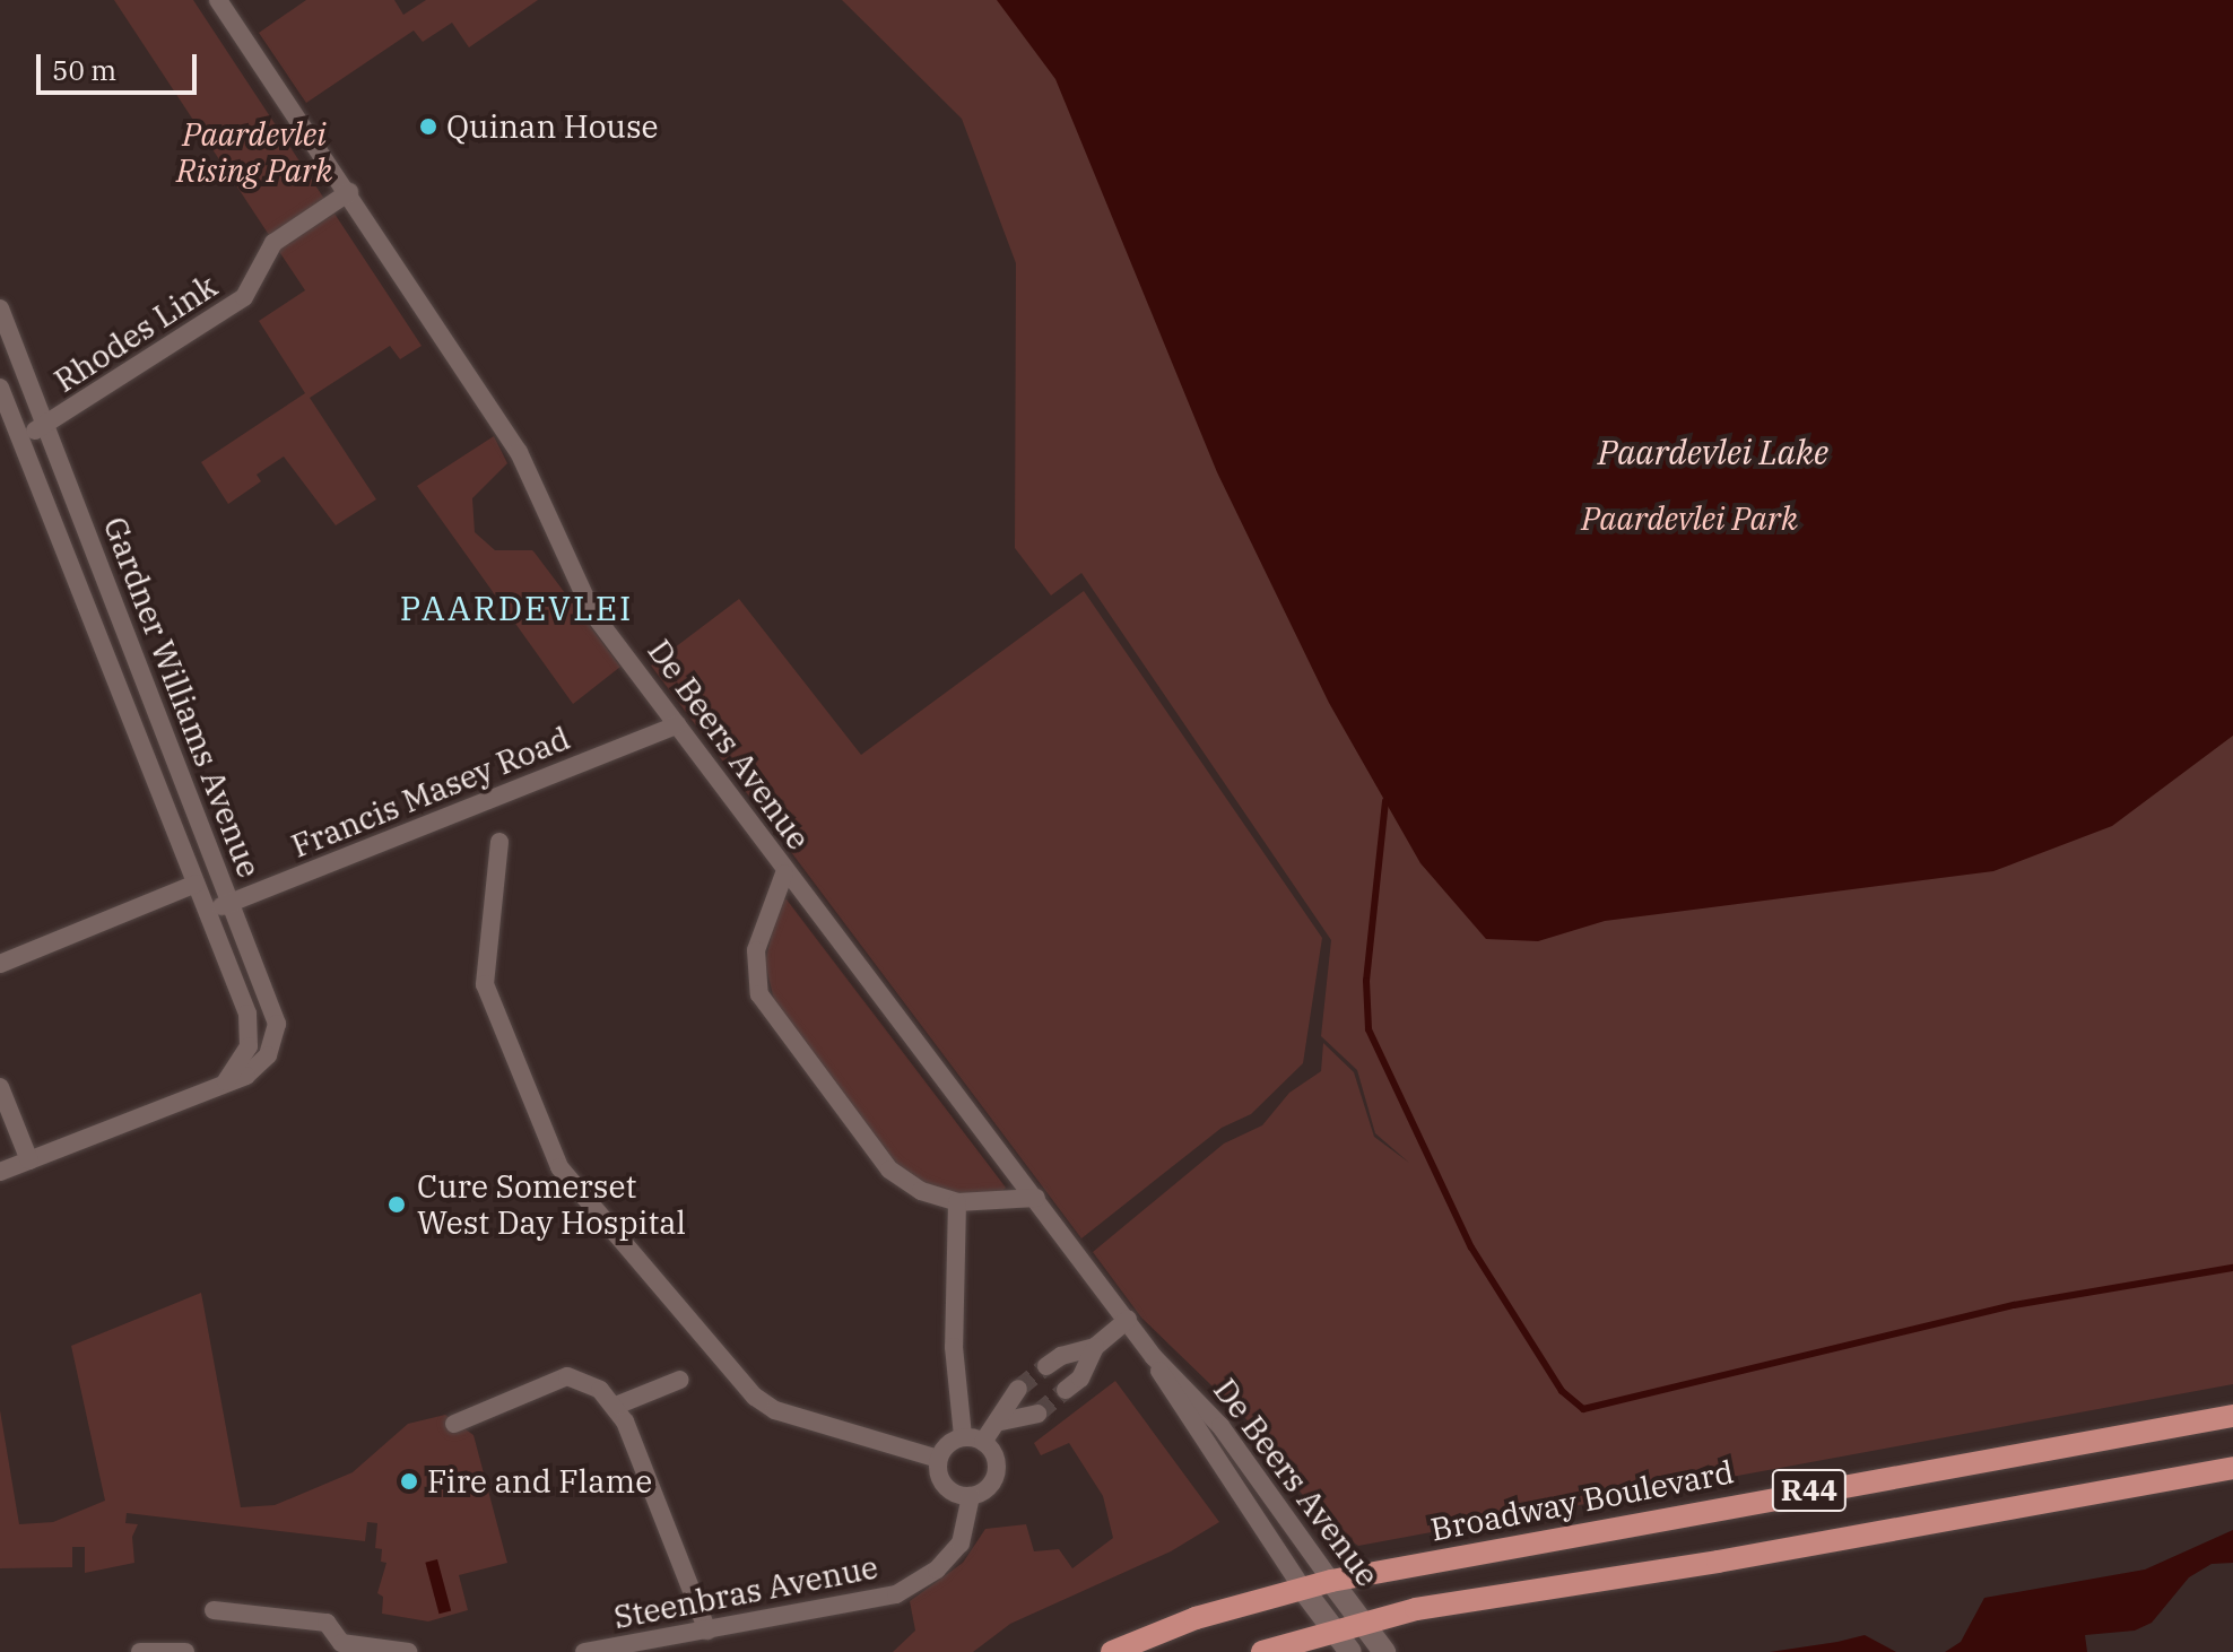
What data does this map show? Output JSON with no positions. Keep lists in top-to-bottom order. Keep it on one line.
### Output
{"streets":{"main road":["R44","Broadway Boulevard"],"street":["Rhodes Link","Gardner Williams Avenue","De Beers Avenue","Francis Masey Road","Steenbras Avenue"]},"crossings":[["Rhodes Link","Gardner Williams Avenue"],["Rhodes Link","De Beers Avenue"],["Gardner Williams Avenue","Francis Masey Road"],["De Beers Avenue","Francis Masey Road"],["De Beers Avenue","R44"],["De Beers Avenue","Broadway Boulevard"]],"districts":["PAARDEVLEI"],"water":["Paardevlei Lake"],"parks":["Paardevlei Rising Park","Paardevlei Park"],"places":["Quinan House","Cure Somerset West Day Hospital","Fire and Flame"],"scale_bar":"50 m"}
